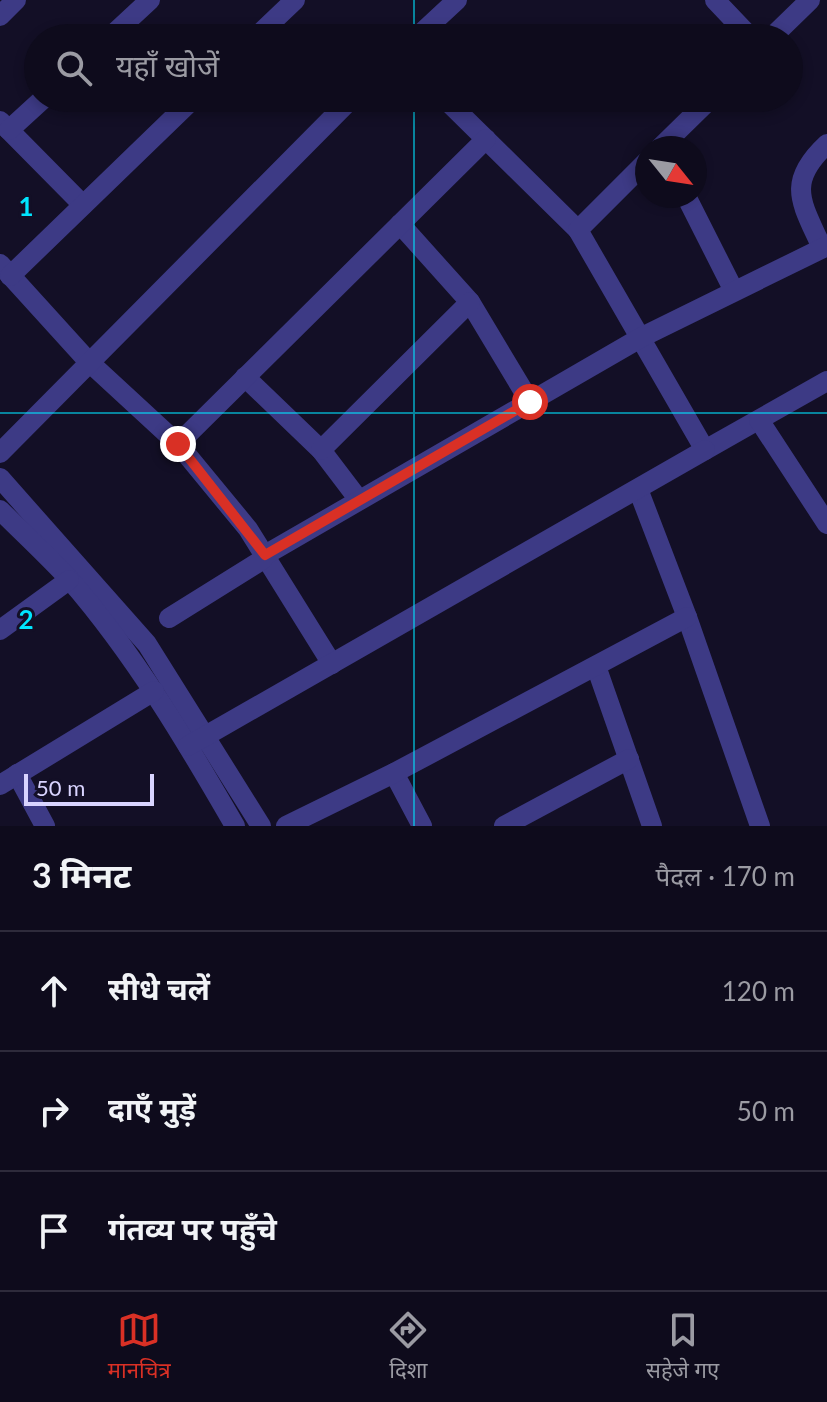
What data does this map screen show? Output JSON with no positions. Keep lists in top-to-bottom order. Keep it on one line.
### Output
{"scale_bar":"50 m","north":"bottom right","page":{"search":"यहाँ खोजें","scale":"50 m","heading":["3 मिनट","पैदल · 170 m"],"list":[["सीधे चलें","120 m"],["दाएँ मुड़ें","50 m"],"गंतव्य पर पहुँचे"],"nav":["मानचित्र","दिशा","सहेजे गए"]},"grid":{"rows":["1","2"]}}
